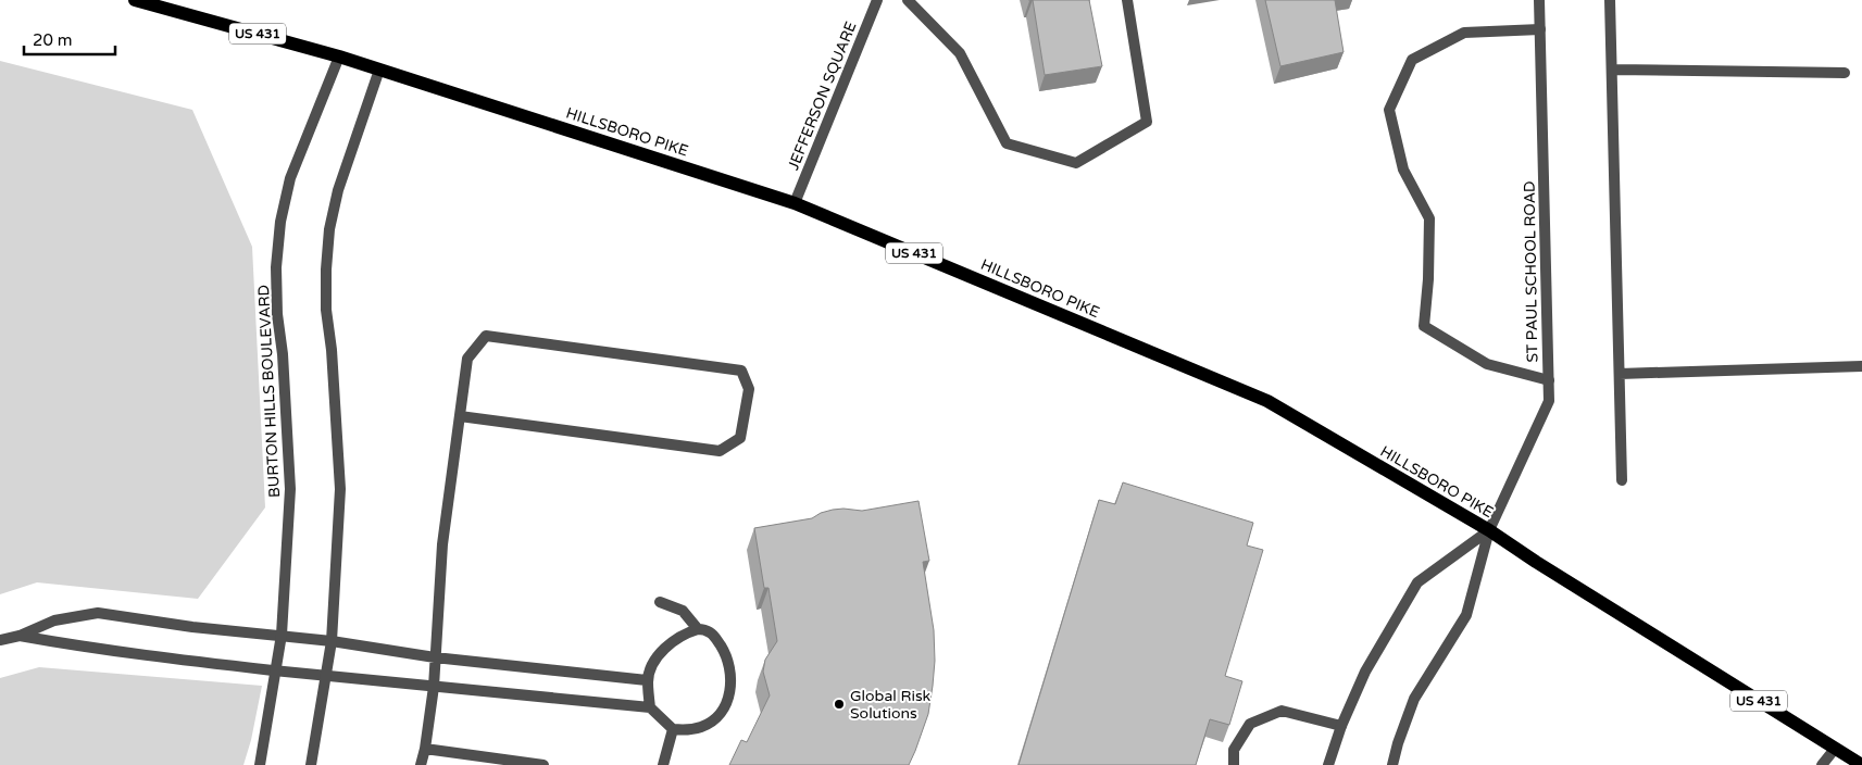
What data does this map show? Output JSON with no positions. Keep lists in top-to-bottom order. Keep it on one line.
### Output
{"streets":{"main road":["US 431","HILLSBORO PIKE"],"street":["JEFFERSON SQUARE","ST PAUL SCHOOL ROAD","BURTON HILLS BOULEVARD"]},"crossings":[["JEFFERSON SQUARE","HILLSBORO PIKE"],["HILLSBORO PIKE","ST PAUL SCHOOL ROAD"],["HILLSBORO PIKE","BURTON HILLS BOULEVARD"]],"places":["Global Risk Solutions"],"scale_bar":"20 m"}
